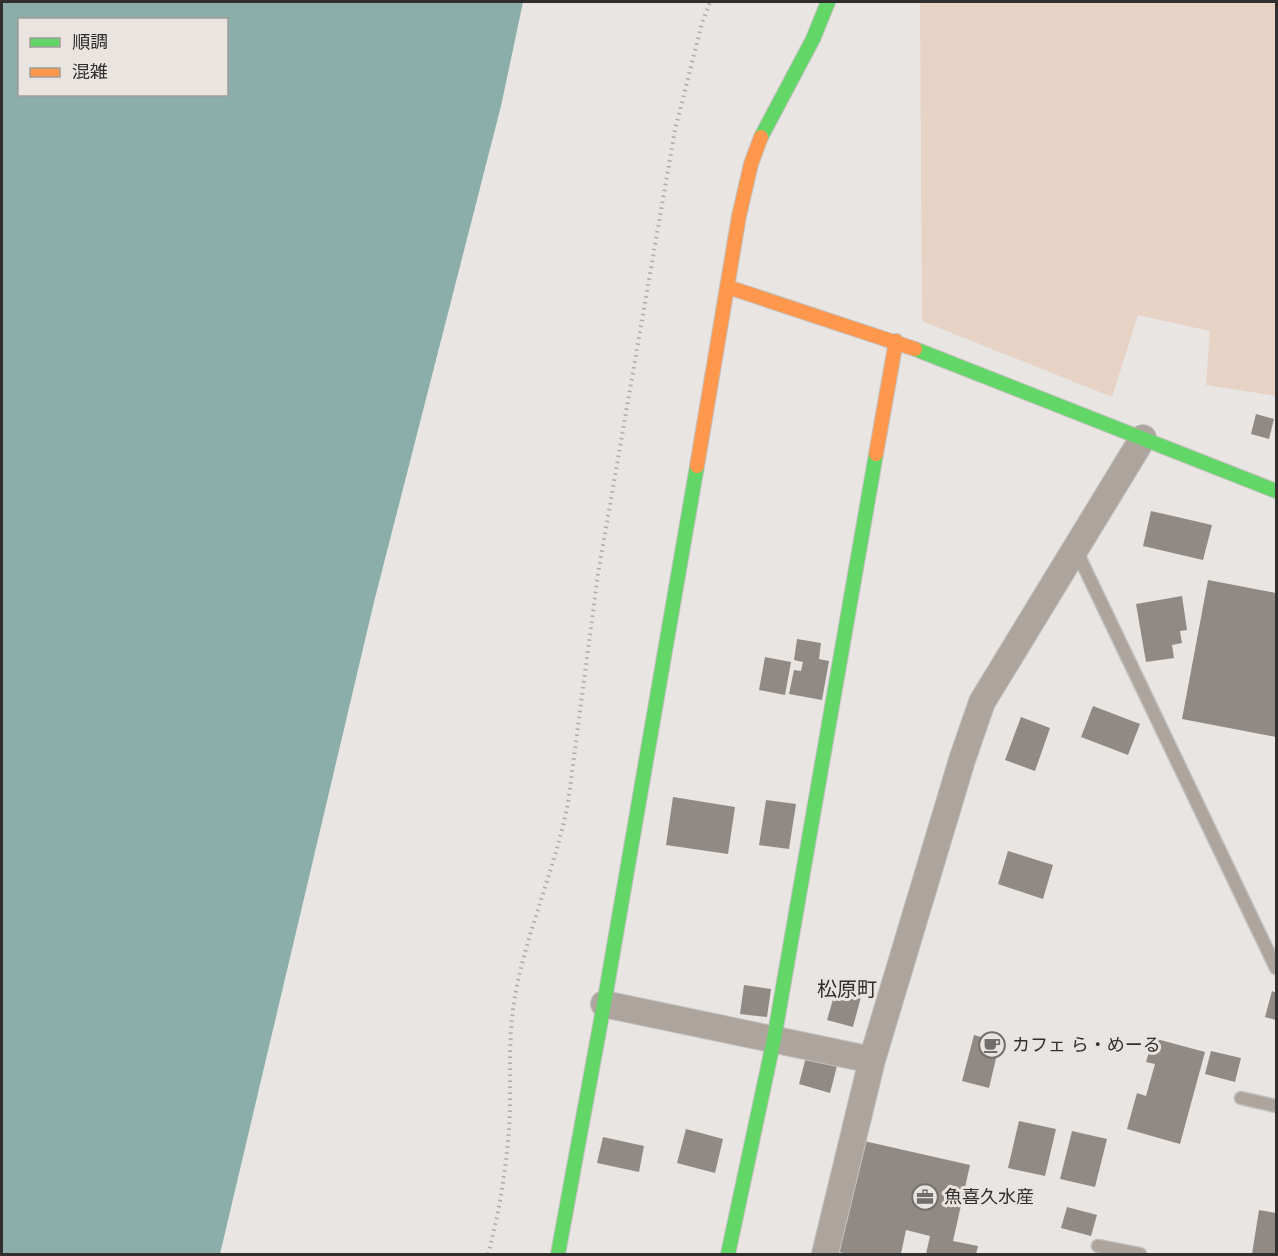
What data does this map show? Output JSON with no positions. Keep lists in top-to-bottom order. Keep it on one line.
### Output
{"districts":["松原町"],"places":{"cafe":["カフェ ら・めーる"],"office":["魚喜久水産"]},"legend":["順調","混雑"]}
